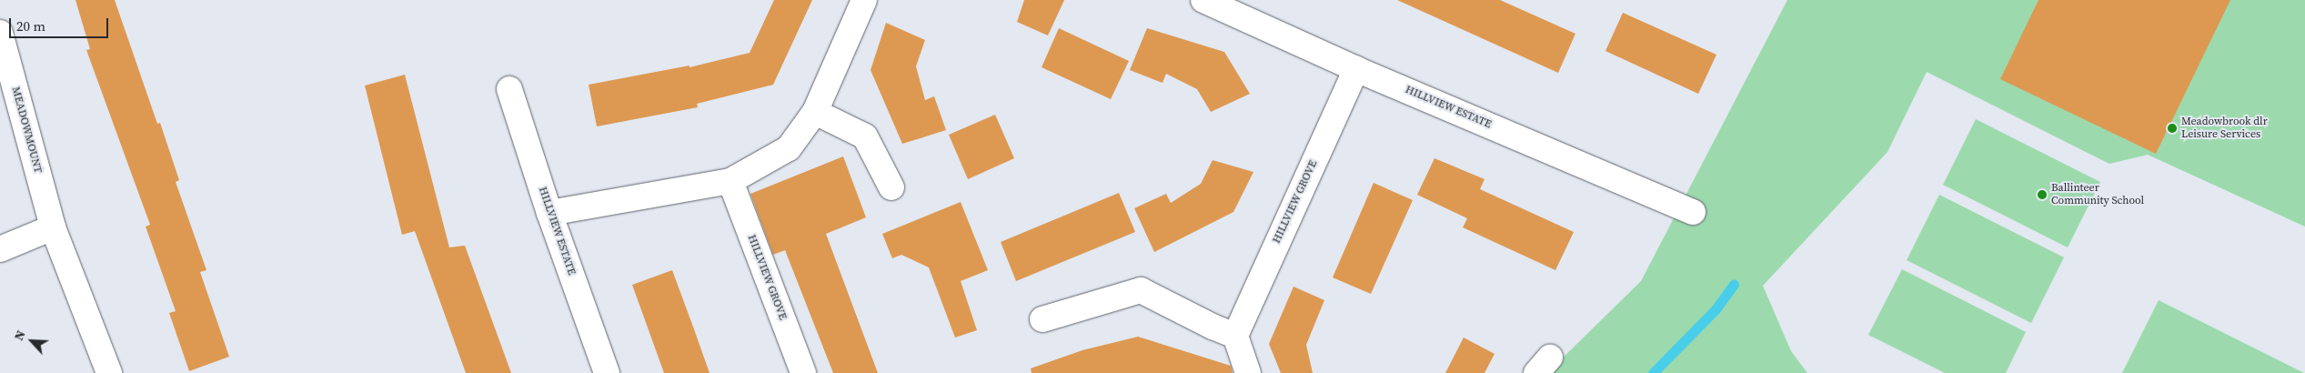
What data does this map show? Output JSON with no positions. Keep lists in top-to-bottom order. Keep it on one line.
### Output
{"streets":{"street":["HILLVIEW ESTATE","MEADOWMOUNT","HILLVIEW GROVE"]},"crossings":[["HILLVIEW ESTATE","HILLVIEW GROVE"]],"places":["Meadowbrook dlr Leisure Services","Ballinteer Community School"],"scale_bar":"20 m","north":"top left"}
